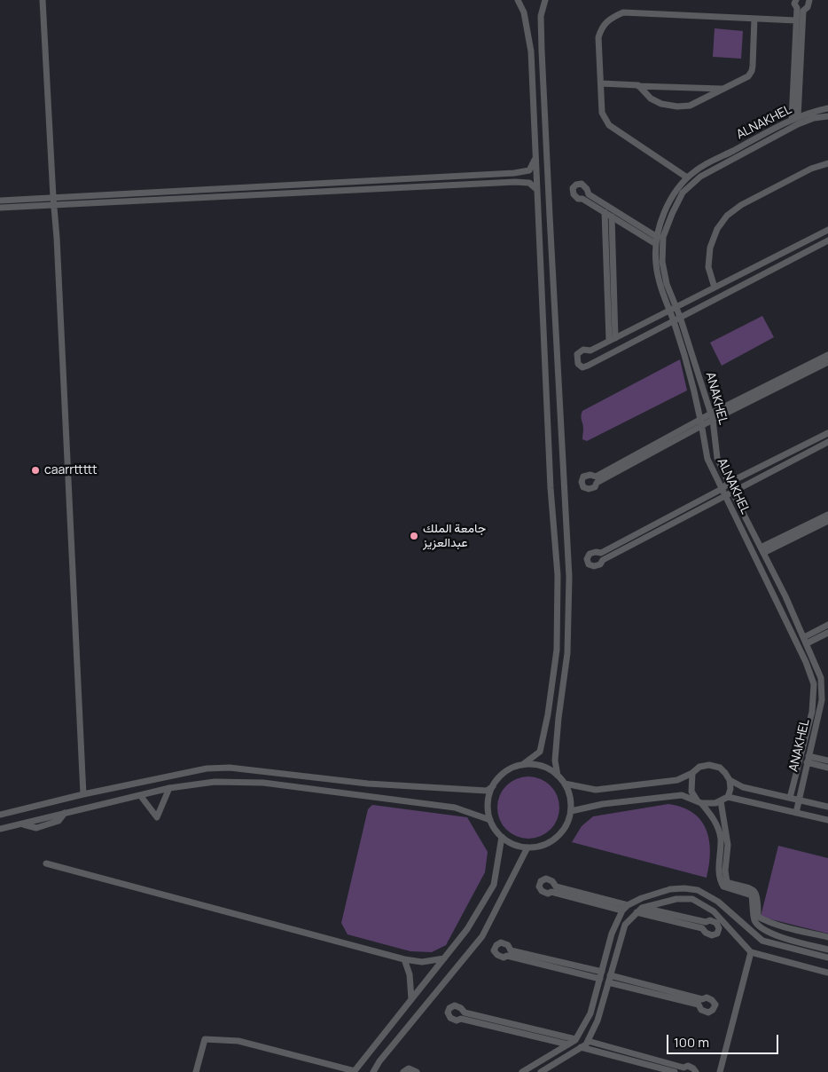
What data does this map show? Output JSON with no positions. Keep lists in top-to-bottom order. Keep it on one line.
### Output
{"streets":{"street":["ALNAKHEL","ANAKHEL"]},"places":["caarrttttt","جامعة الملك عبدالعزيز"],"scale_bar":"100 m"}
